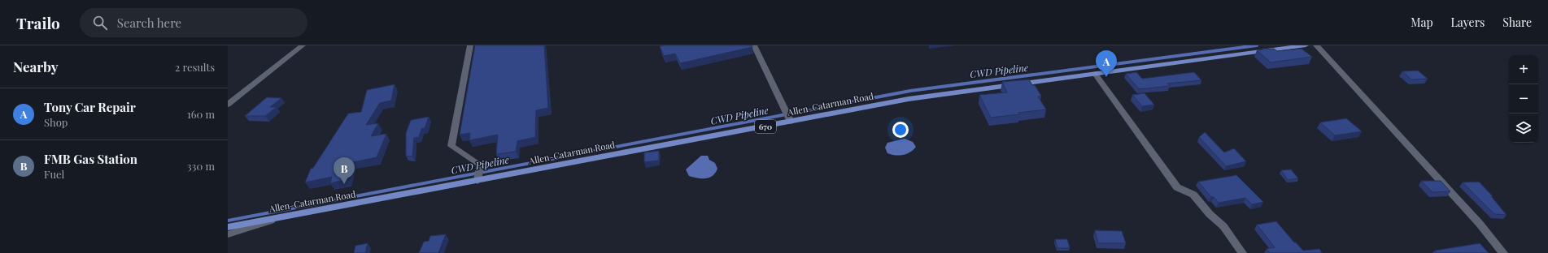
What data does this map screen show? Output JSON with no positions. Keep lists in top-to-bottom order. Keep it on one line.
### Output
{"streets":{"main road":["Allen-Catarman Road","670"]},"water":["CWD Pipeline"],"page":{"header":"Trailo","search":"Search here","nav":["Map","Layers","Share"],"heading":["Nearby","2 results"],"pins":["A","B"],"map_buttons":["+","−"],"list":[{"mark":"A","name":"Tony Car Repair","note":"Shop","value":"160 m"},{"mark":"B","name":"FMB Gas Station","note":"Fuel","value":"330 m"}]}}
